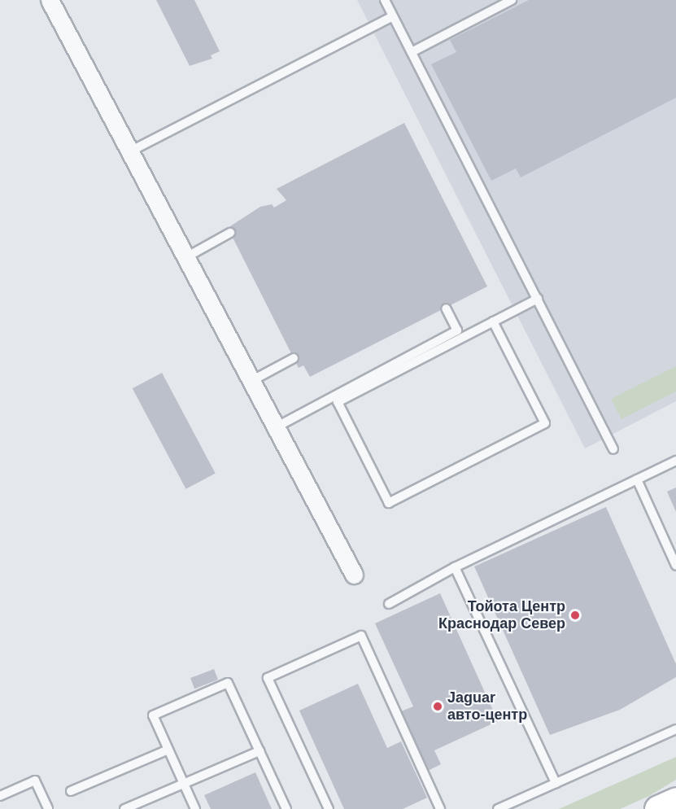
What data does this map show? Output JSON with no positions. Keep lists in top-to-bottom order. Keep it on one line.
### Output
{"places":["Тойота Центр Краснодар Север","Jaguar авто-центр"]}
